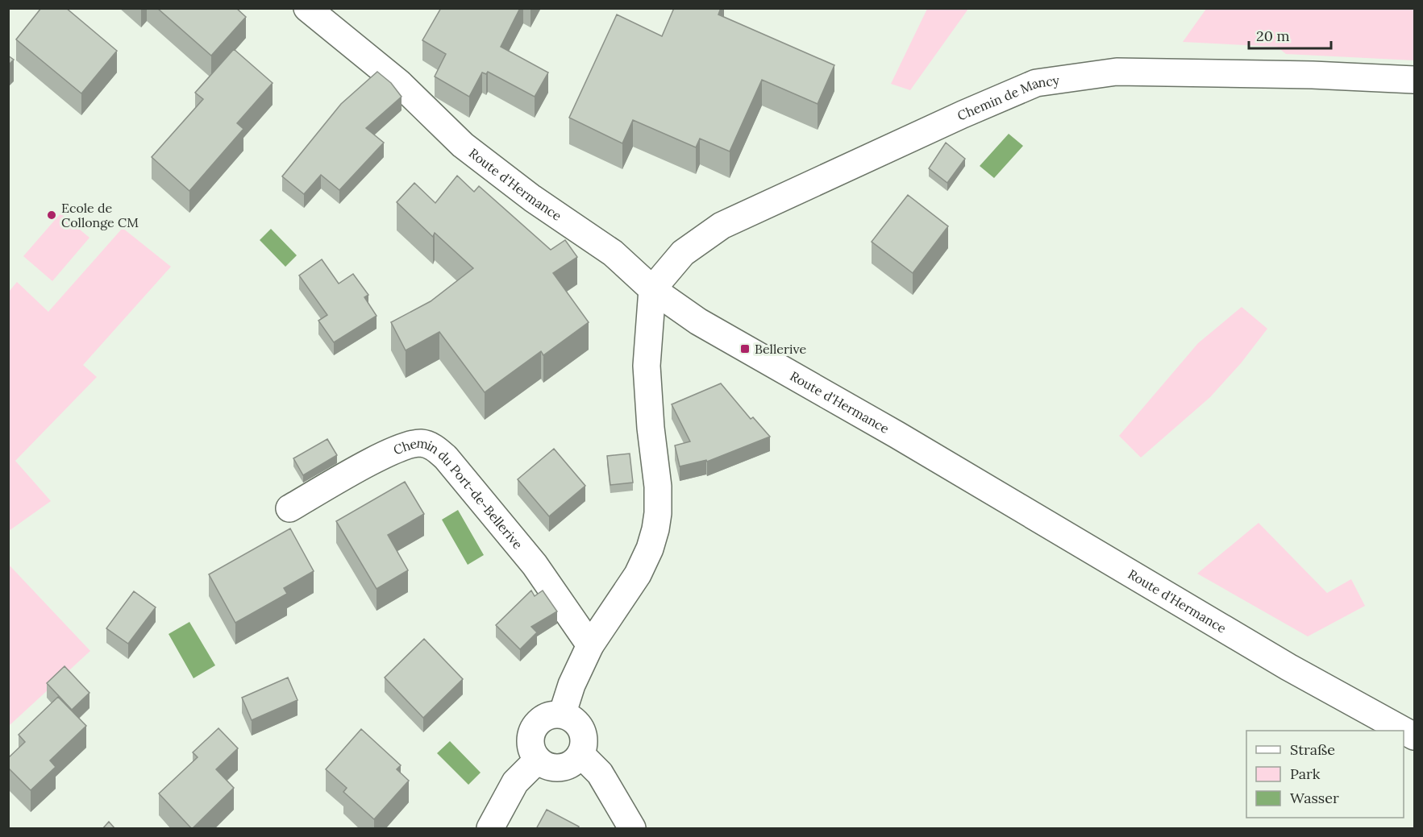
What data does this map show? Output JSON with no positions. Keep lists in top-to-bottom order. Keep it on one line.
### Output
{"streets":{"street":["Chemin de Mancy","Route d'Hermance","Chemin du Port-de-Bellerive"]},"crossings":[["Chemin de Mancy","Route d'Hermance"]],"places":{"other":["Ecole de Collonge CM"],"transit":["Bellerive"]},"legend":["Straße","Park","Wasser"],"scale_bar":"20 m"}
